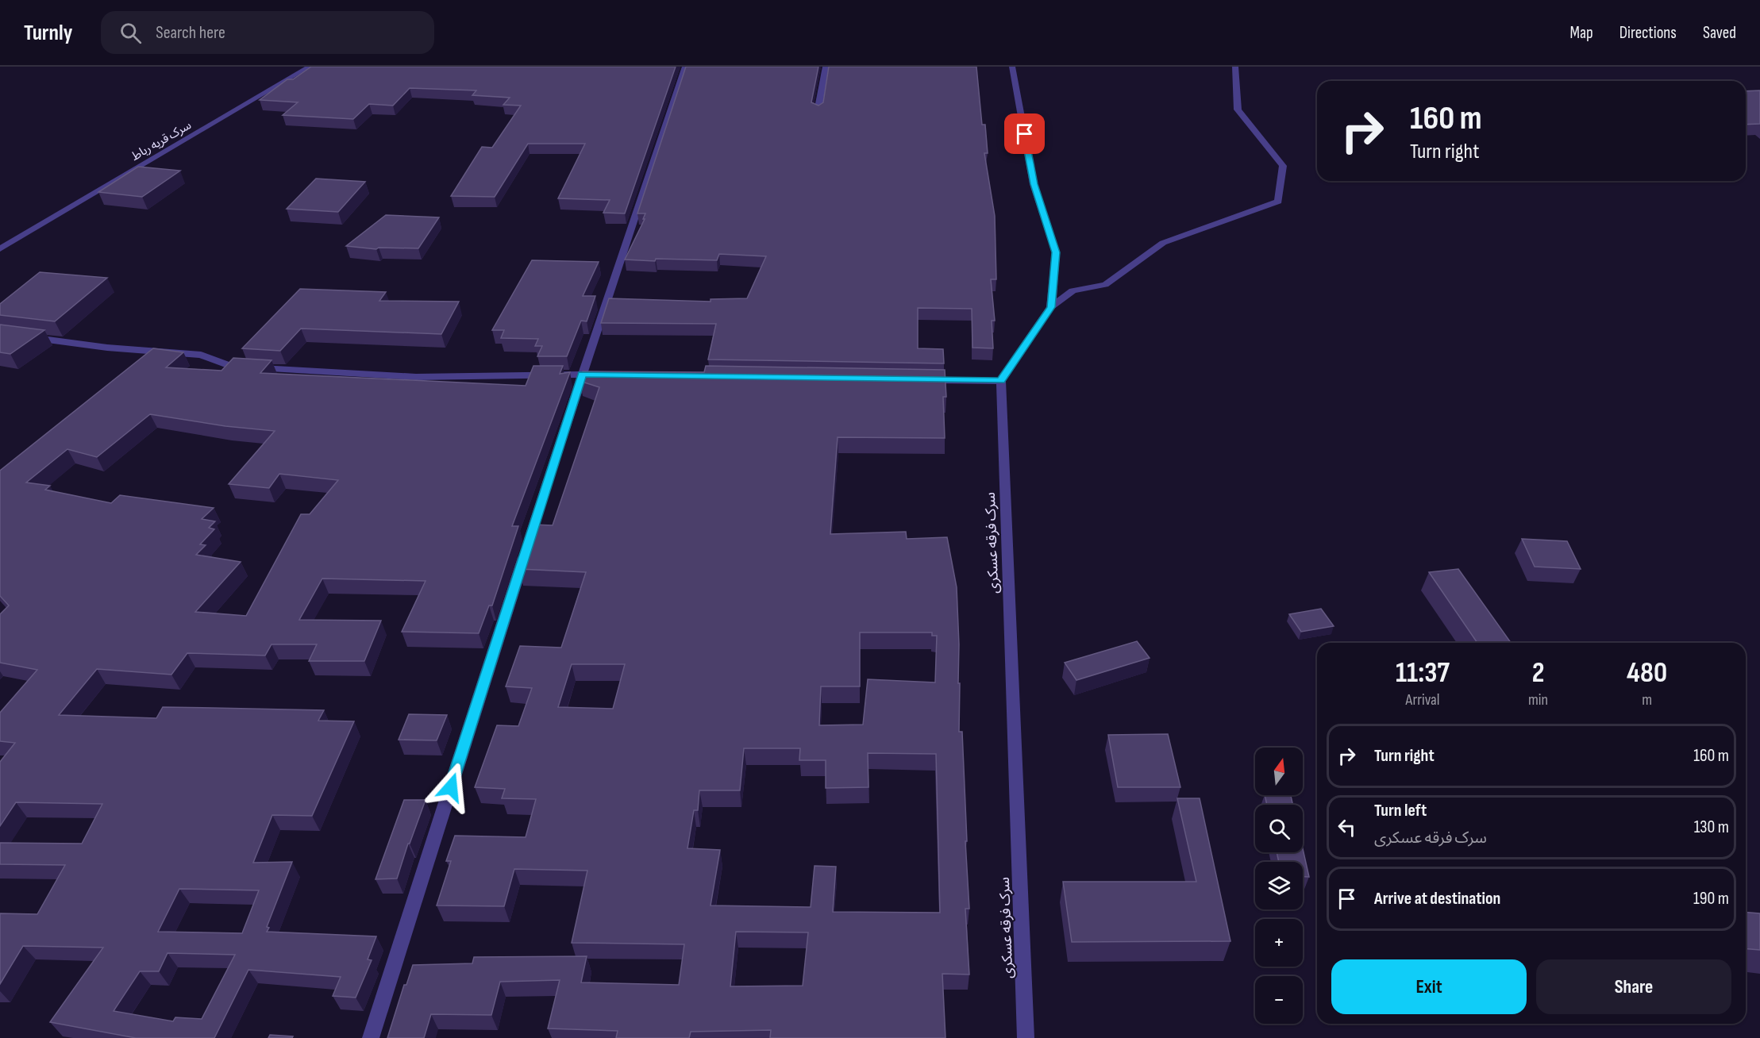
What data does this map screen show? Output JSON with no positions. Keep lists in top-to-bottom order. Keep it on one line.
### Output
{"streets":{"street":["سرک قریه رباط","سرک فرقه عسکری"]},"north":"top","page":{"header":"Turnly","search":"Search here","nav":["Map","Directions","Saved"],"turn":["160 m","Turn right"],"eta":["11:37","Arrival","2","min","480","m"],"list":[{"name":"Turn right","value":"160 m"},{"name":"Turn left","note":"سرک فرقه عسکری","value":"130 m"},{"name":"Arrive at destination","value":"190 m"}],"map_buttons":["+","−"],"buttons":["Exit","Share"]}}
